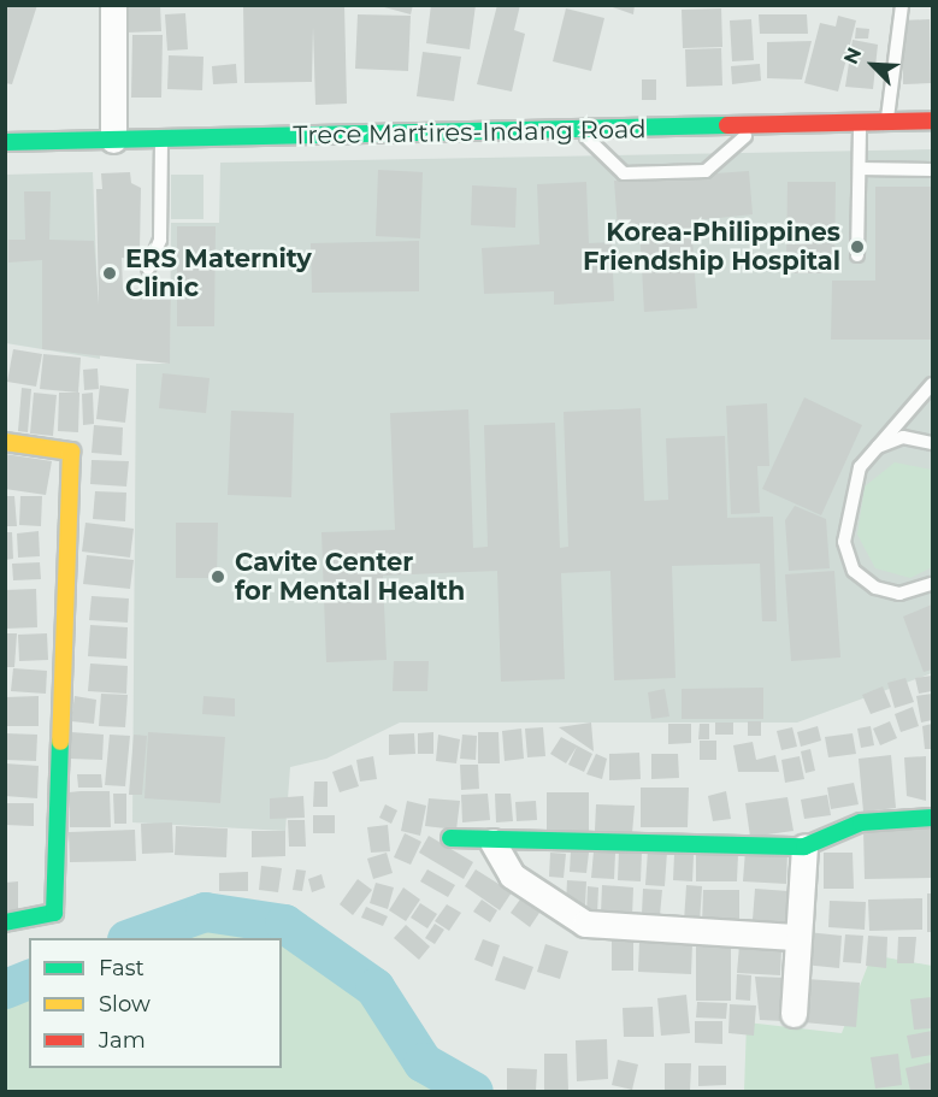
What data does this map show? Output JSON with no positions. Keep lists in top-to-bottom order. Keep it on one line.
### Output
{"streets":{"street":["Trece Martires-Indang Road"]},"places":["Korea-Philippines Friendship Hospital","ERS Maternity Clinic","Cavite Center for Mental Health"],"legend":["Fast","Slow","Jam"],"north":"top left"}
